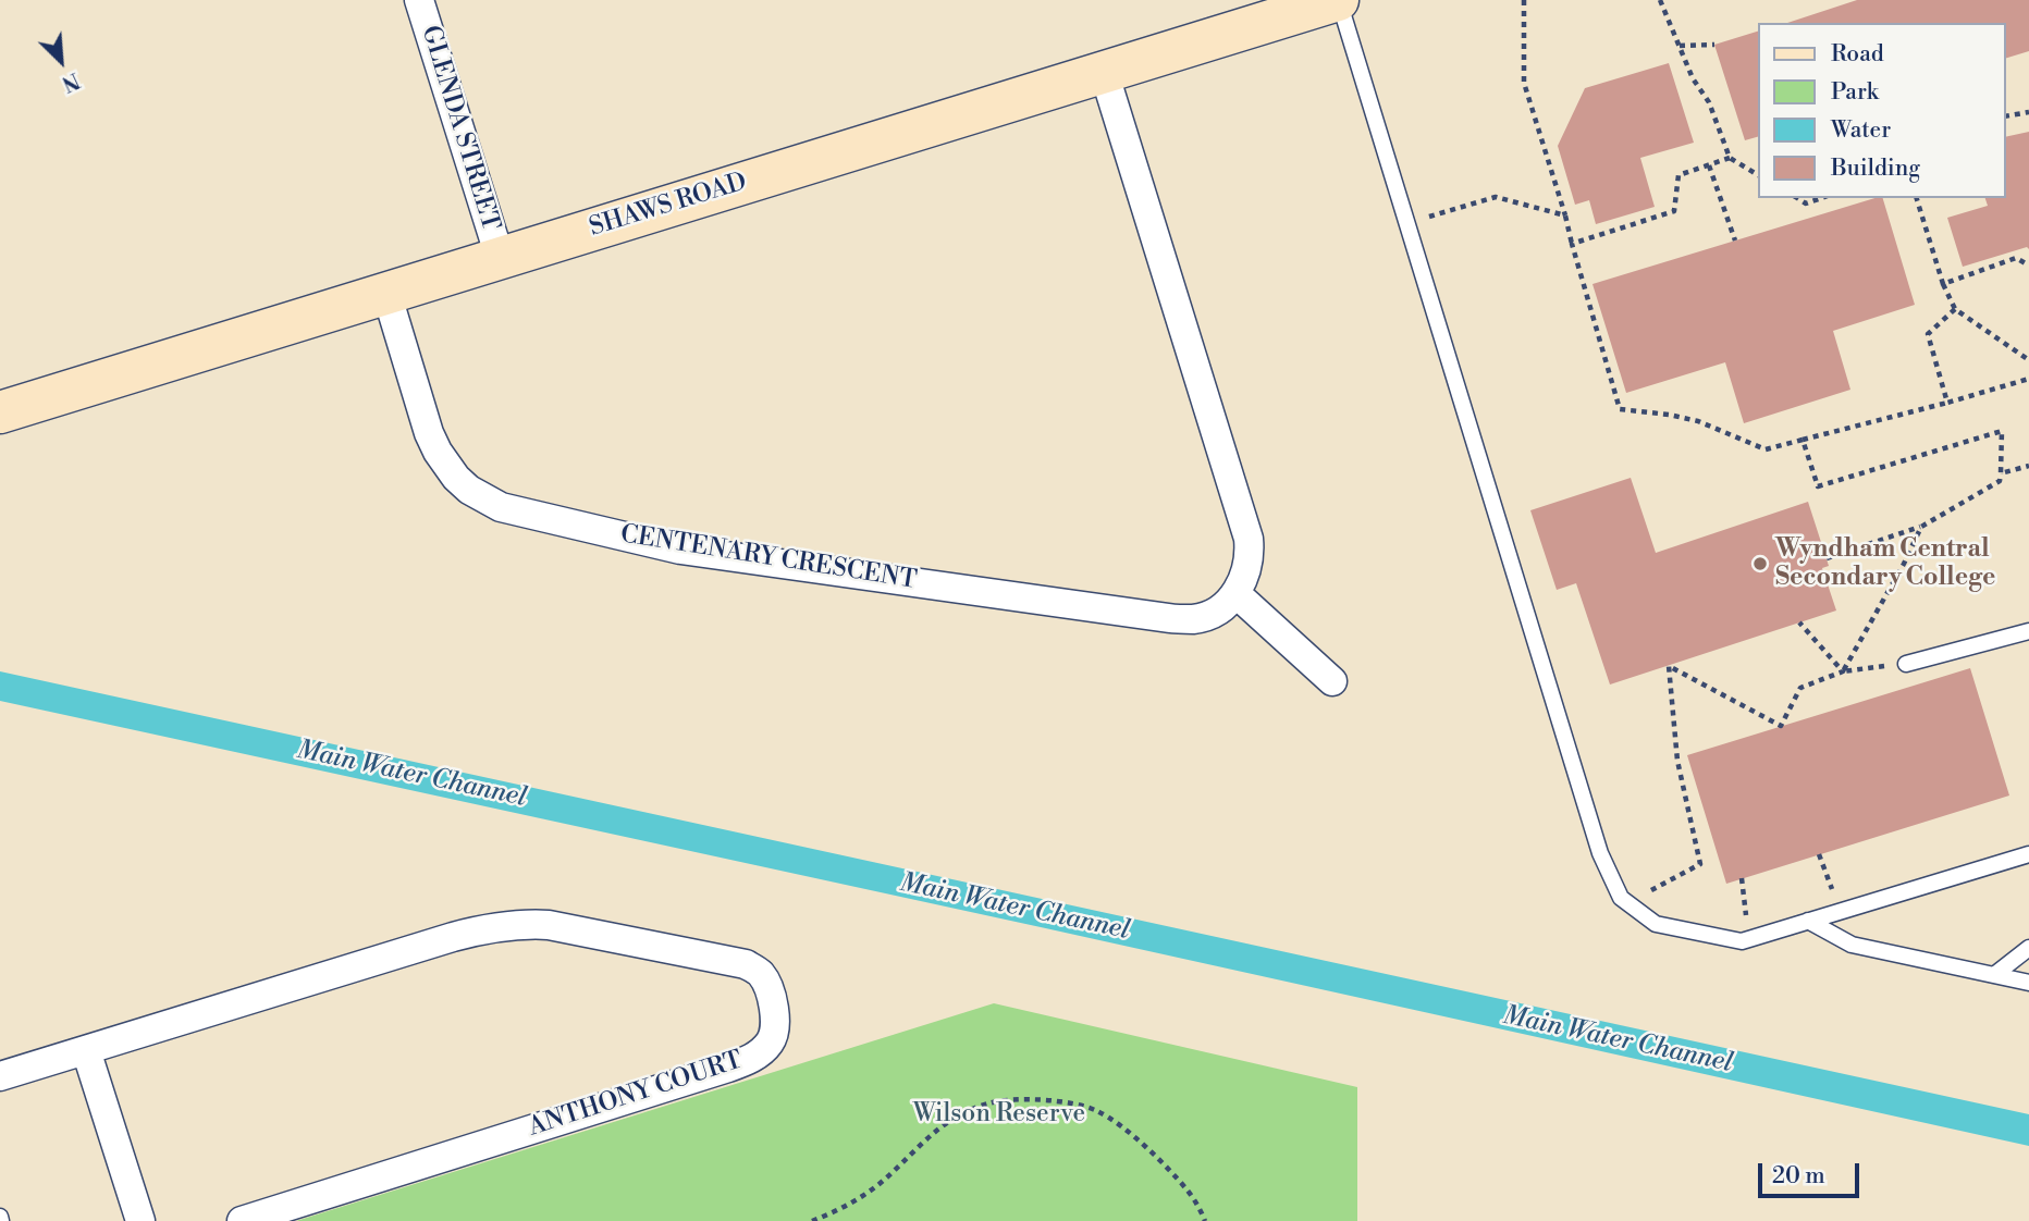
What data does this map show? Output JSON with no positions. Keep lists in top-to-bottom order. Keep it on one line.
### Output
{"streets":{"street":["GLENDA STREET","SHAWS ROAD","CENTENARY CRESCENT","ANTHONY COURT"]},"crossings":[["GLENDA STREET","SHAWS ROAD"],["SHAWS ROAD","CENTENARY CRESCENT"]],"water":["Main Water Channel"],"parks":["Wilson Reserve"],"places":["Wyndham Central Secondary College"],"legend":["Road","Park","Water","Building"],"scale_bar":"20 m","north":"bottom right"}
